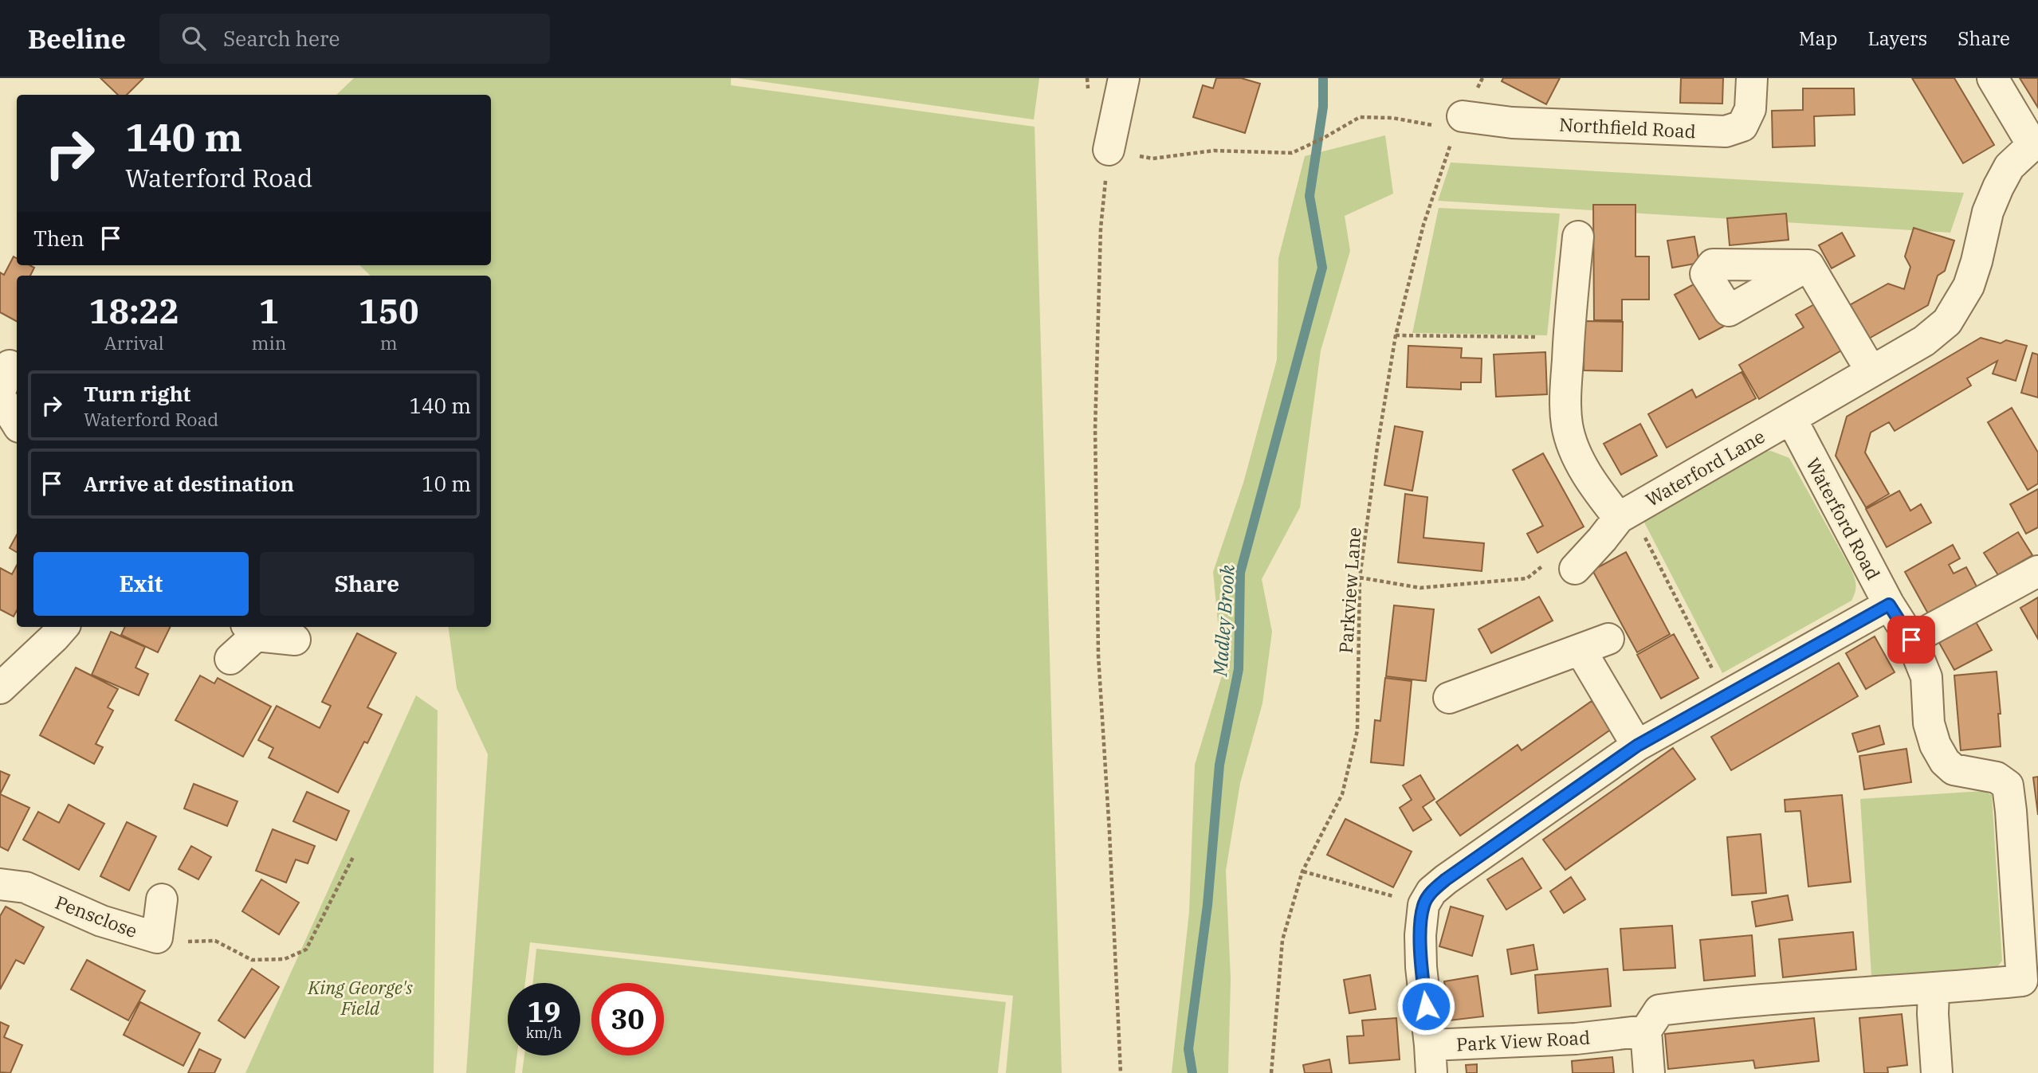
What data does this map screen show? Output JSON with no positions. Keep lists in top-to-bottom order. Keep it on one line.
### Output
{"streets":{"street":["Northfield Road","Waterford Lane","Waterford Road","Pensclose","Park View Road"],"path":["Parkview Lane"]},"crossings":[["Northfield Road","Parkview Lane"],["Waterford Lane","Waterford Road"]],"water":["Madley Brook"],"parks":["King George's Field"],"page":{"header":"Beeline","search":"Search here","nav":["Map","Layers","Share"],"turn":["140 m","Waterford Road"],"then":"Then","eta":["18:22","Arrival","1","min","150","m"],"list":[{"name":"Turn right","note":"Waterford Road","value":"140 m"},{"name":"Arrive at destination","value":"10 m"}],"buttons":["Exit","Share"],"speed":"19 km/h","limit":"30"}}
